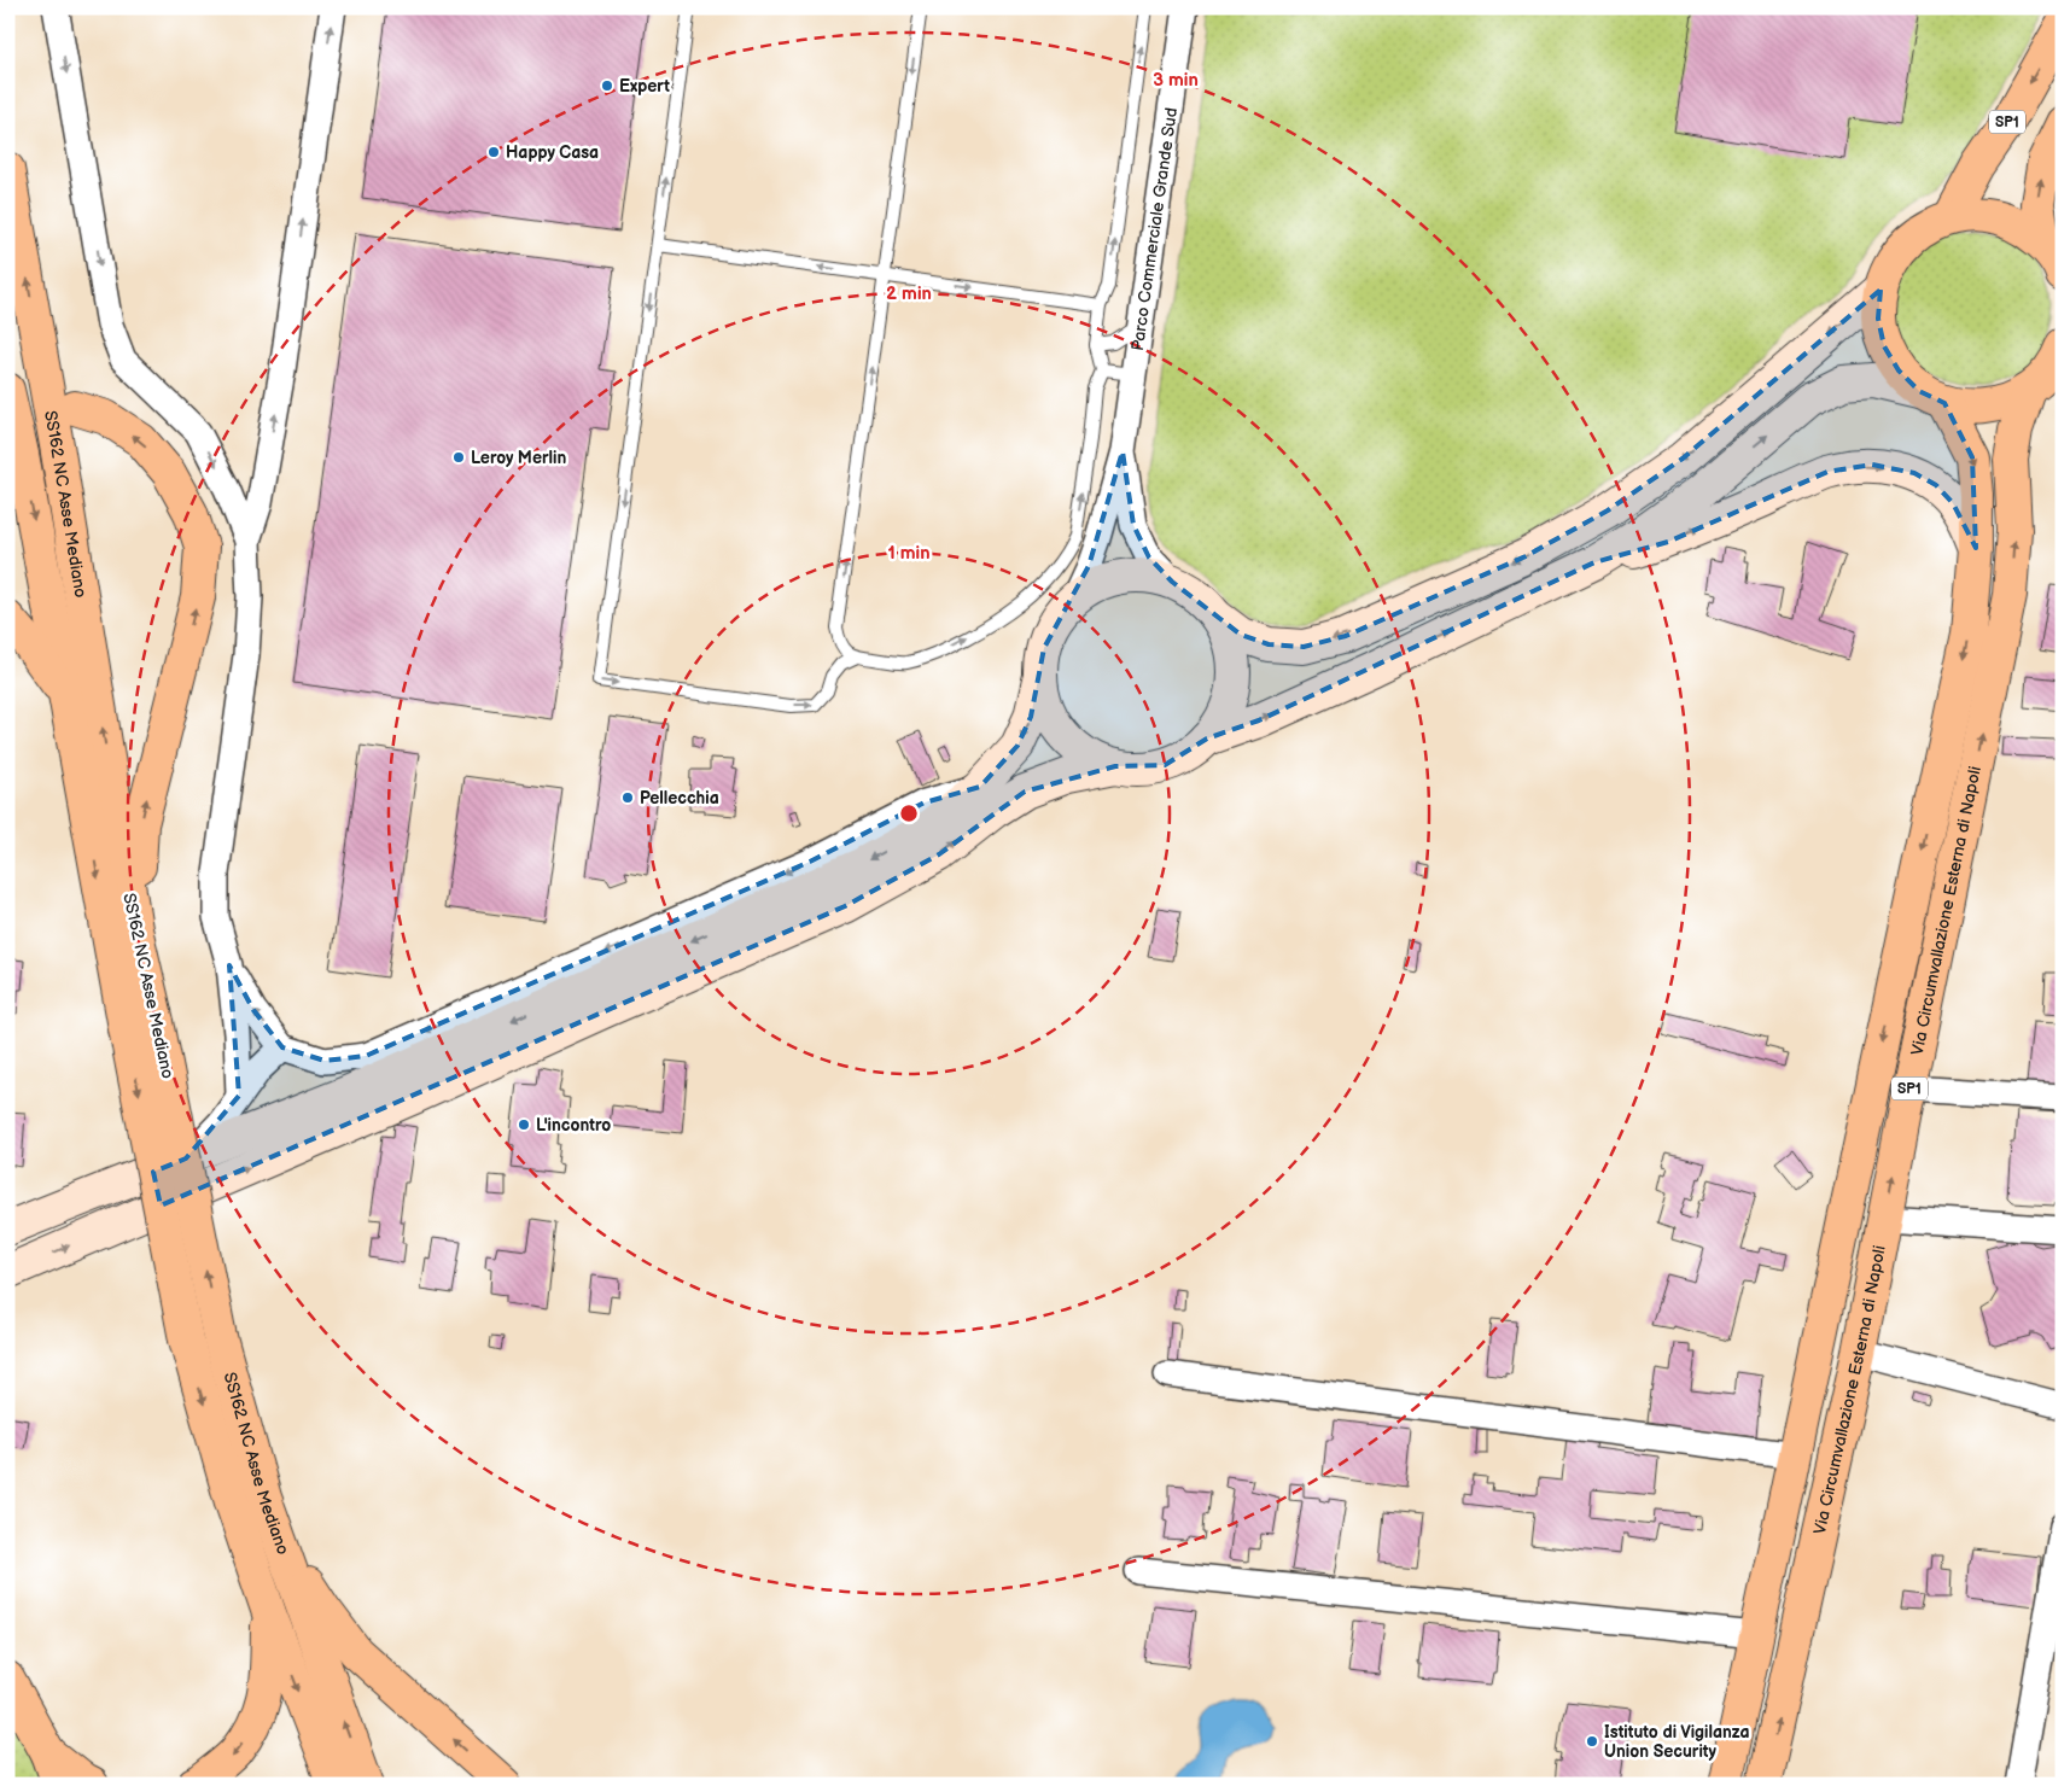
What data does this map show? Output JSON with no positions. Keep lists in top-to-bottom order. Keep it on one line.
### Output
{"streets":{"main road":["SP1","SS162 NC Asse Mediano","Via Circumvallazione Esterna di Napoli"],"street":["Parco Commerciale Grande Sud"]},"crossings":[["SP1","Via Circumvallazione Esterna di Napoli"]],"places":["Expert","Happy Casa","Leroy Merlin","Pellecchia","L'incontro","Istituto di Vigilanza Union Security"],"rings":["3 min","2 min","1 min"]}
